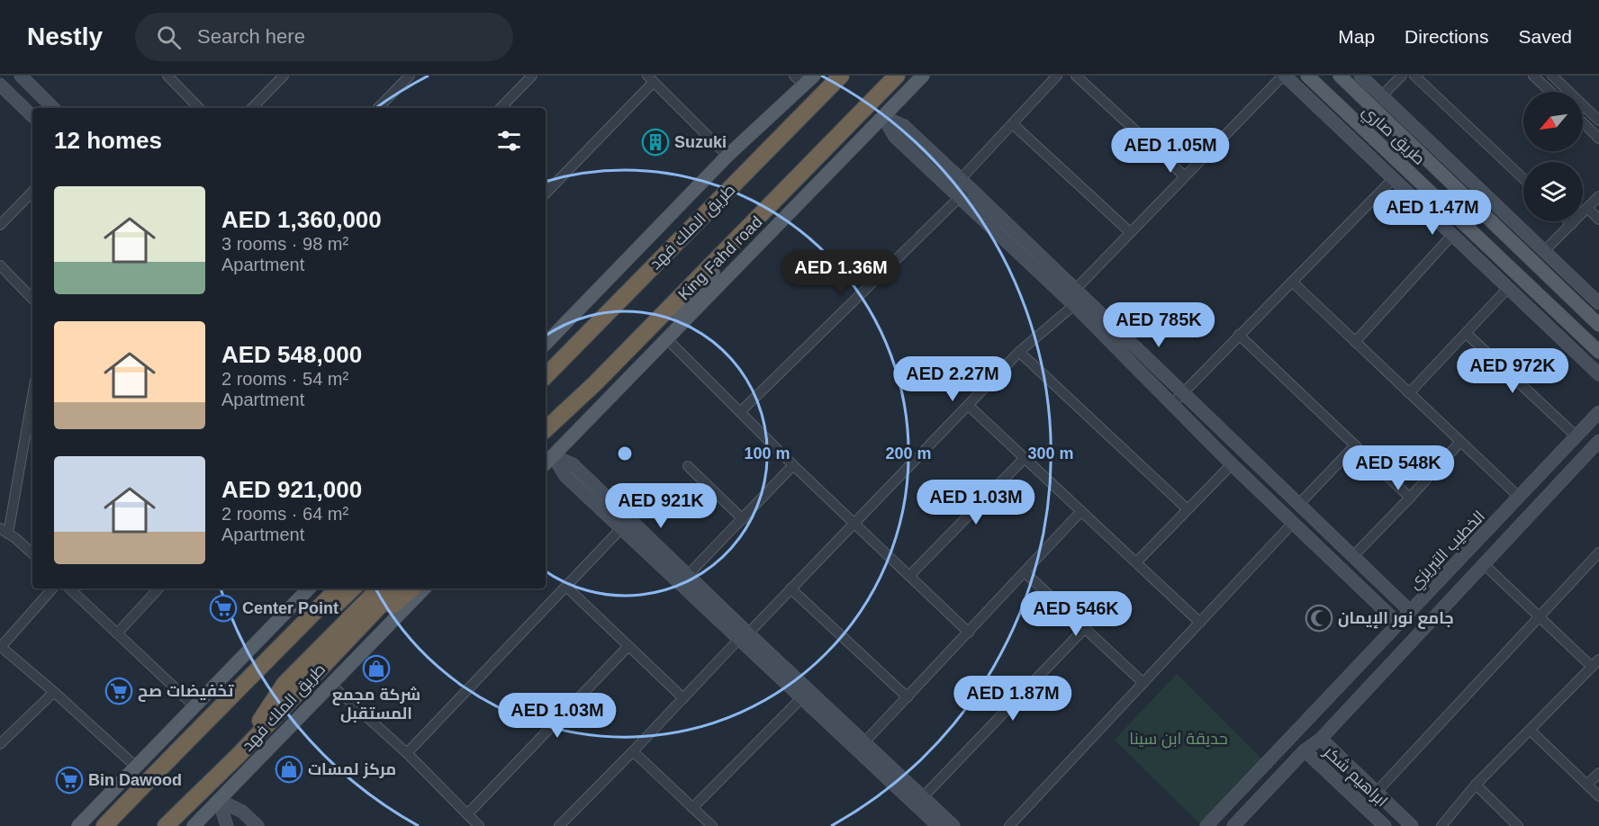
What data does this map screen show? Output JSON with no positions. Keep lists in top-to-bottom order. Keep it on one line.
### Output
{"streets":{"highway":["طريق الملك فهد"],"main road":["طريق صاري","King Fahd road"],"street":["الخطيب التبريزي","ابراهيم شكر"]},"parks":["حديقة ابن سينا"],"places":{"building":["Suzuki"],"supermarket":["Center Point","تخفيضات صح","Bin Dawood"],"mosque":["جامع نور الإيمان"],"shop":["شركة مجمع المستقبل","مركز لمسات"]},"north":"bottom left","page":{"header":"Nestly","search":"Search here","nav":["Map","Directions","Saved"],"heading":"12 homes","price":["AED 1.05M","AED 1.47M","AED 1.36M","AED 785K","AED 972K","AED 2.27M","AED 548K","AED 1.03M","AED 921K","AED 546K","AED 1.87M","AED 1.03M"],"list":[{"name":"AED 1,360,000","note":"3 rooms · 98 m² · Apartment"},{"name":"AED 548,000","note":"2 rooms · 54 m² · Apartment"},{"name":"AED 921,000","note":"2 rooms · 64 m² · Apartment"}]},"rings":["100 m","200 m","300 m"]}
